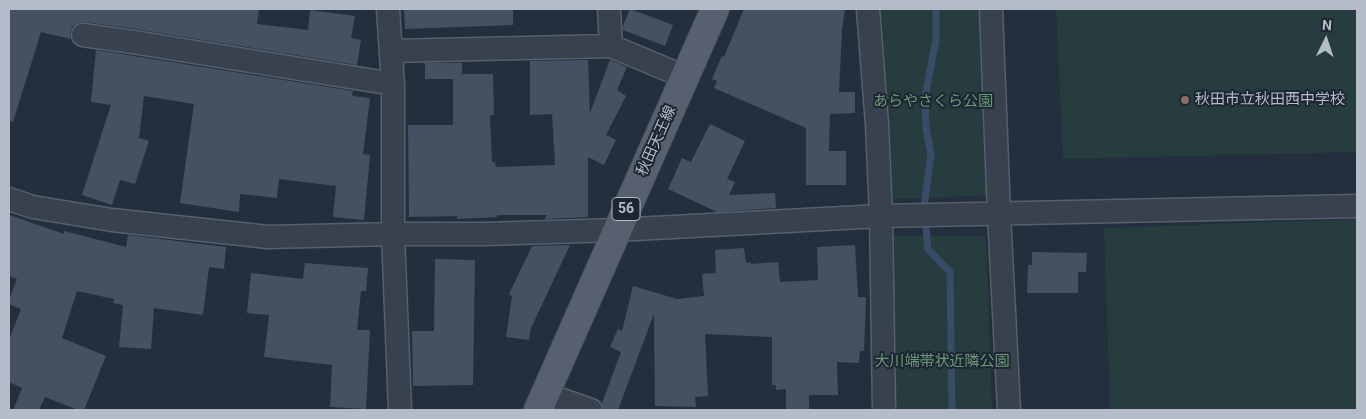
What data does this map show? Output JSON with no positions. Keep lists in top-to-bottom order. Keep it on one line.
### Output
{"streets":{"main road":["秋田天王線","56"]},"parks":["あらやさくら公園","大川端帯状近隣公園"],"places":["秋田市立秋田西中学校"],"north":"top"}
